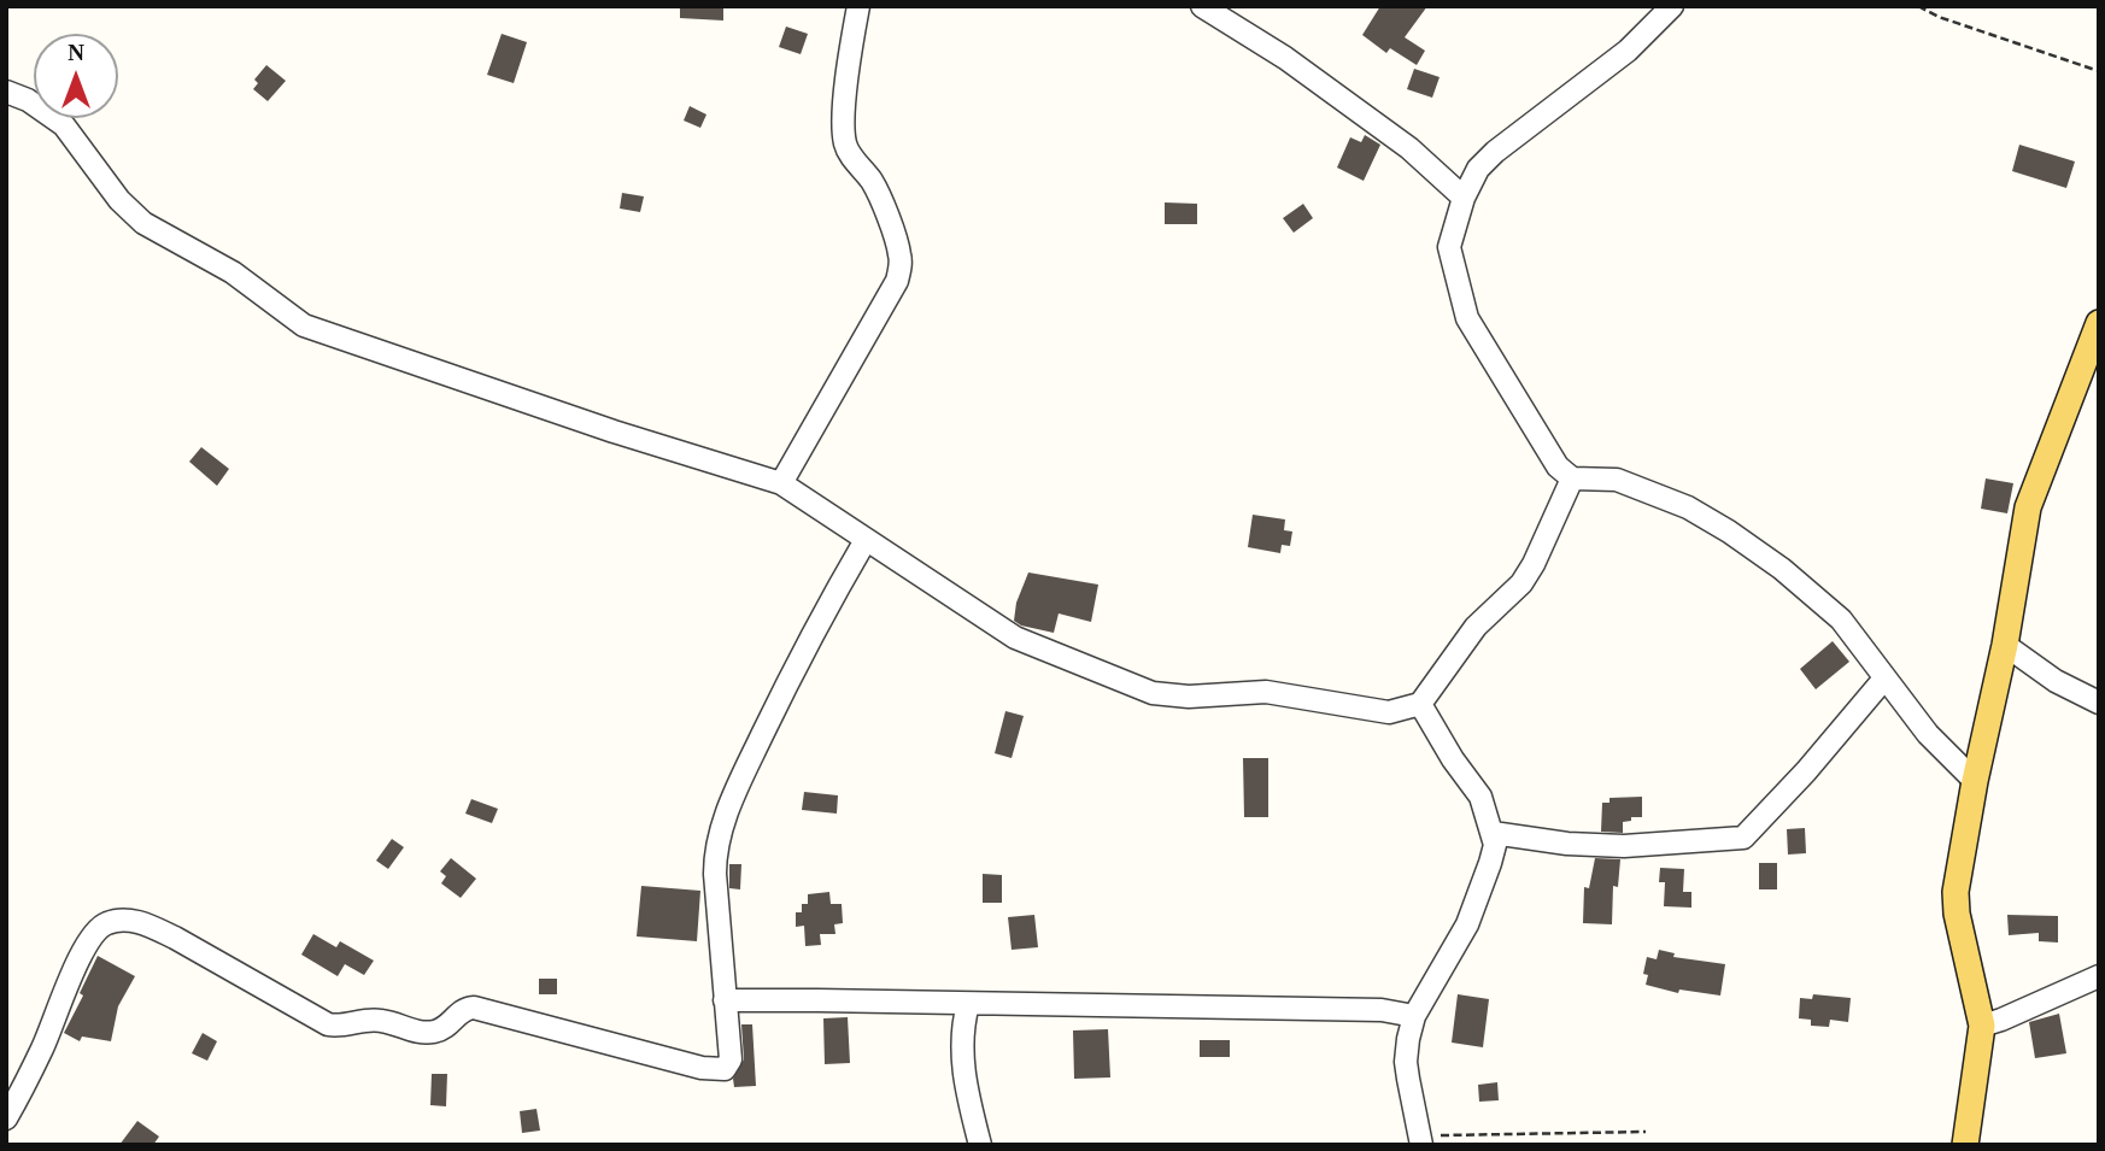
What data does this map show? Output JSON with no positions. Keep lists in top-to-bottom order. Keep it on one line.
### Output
{"north":"top"}
